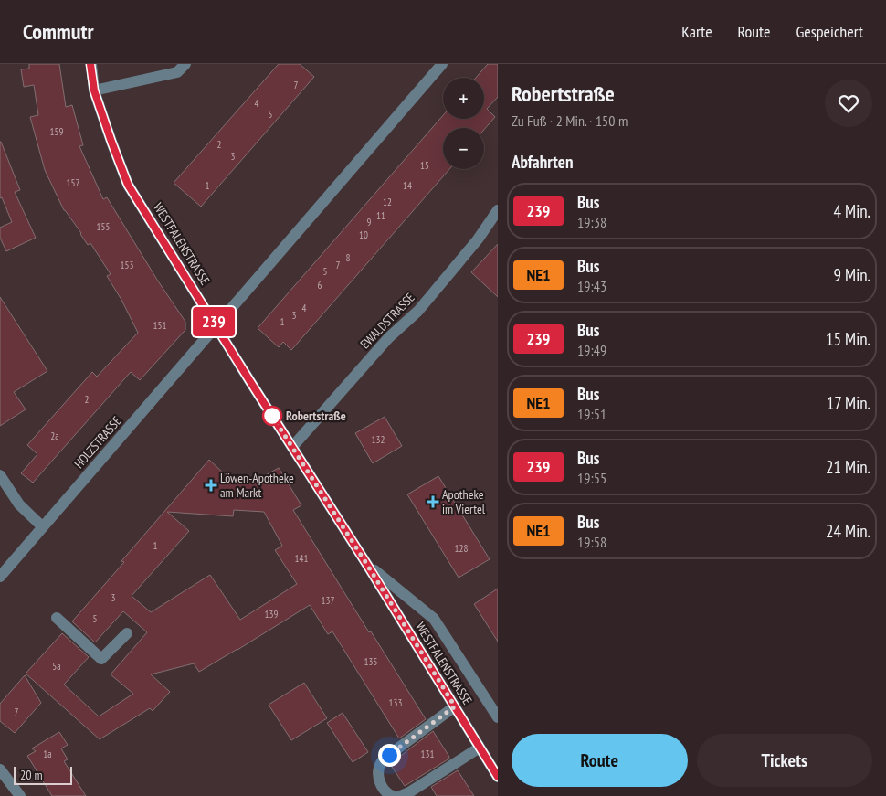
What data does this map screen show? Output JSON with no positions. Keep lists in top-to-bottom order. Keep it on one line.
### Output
{"streets":{"street":["WESTFALENSTRASSE","EWALDSTRASSE","HOLZSTRASSE"]},"crossings":[["WESTFALENSTRASSE","EWALDSTRASSE"],["WESTFALENSTRASSE","HOLZSTRASSE"]],"places":{"other":["Robertstraße"],"health":["Löwen-Apotheke am Markt","Apotheke im Viertel"]},"lines":["bus line 239"],"house_numbers":["7","4","5","159","2","3","15","157","1","14","12","11","9","155","10","8","153","7","5","6","4","3","1","151","2","2a","132","1","128","141","3","137","139","5","135","5a","133","7","1a","131"],"scale_bar":"20 m","page":{"header":"Commutr","nav":["Karte","Route","Gespeichert"],"on_map":"239","heading":[["Robertstraße","Zu Fuß · 2 Min. · 150 m"],"Abfahrten"],"map_buttons":["+","−"],"list":[{"mark":"239","name":"Bus","note":"19:38","value":"4 Min."},{"mark":"NE1","name":"Bus","note":"19:43","value":"9 Min."},{"mark":"239","name":"Bus","note":"19:49","value":"15 Min."},{"mark":"NE1","name":"Bus","note":"19:51","value":"17 Min."},{"mark":"239","name":"Bus","note":"19:55","value":"21 Min."},{"mark":"NE1","name":"Bus","note":"19:58","value":"24 Min."}],"buttons":["Route","Tickets"],"scale":"20 m"}}
